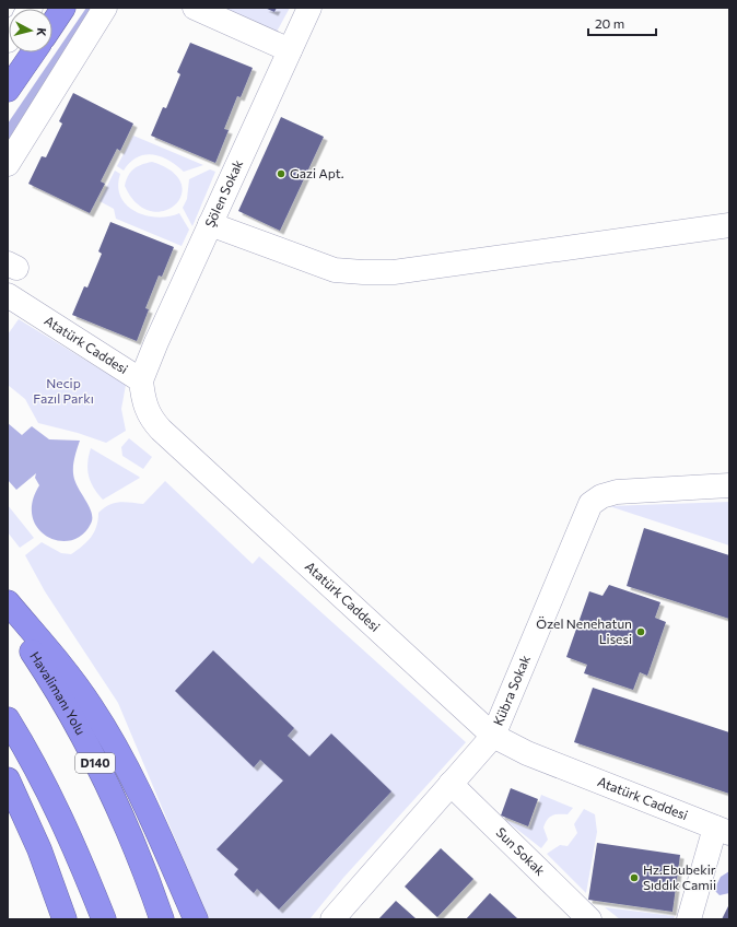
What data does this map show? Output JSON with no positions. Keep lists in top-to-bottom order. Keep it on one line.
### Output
{"streets":{"highway":["Havalimanı Yolu","D140"],"street":["Şölen Sokak","Atatürk Caddesi","Kübra Sokak","Sun Sokak"]},"crossings":[["Şölen Sokak","Atatürk Caddesi"],["Atatürk Caddesi","Kübra Sokak"],["Kübra Sokak","Sun Sokak"]],"parks":["Necip Fazıl Parkı"],"places":["Gazi Apt.","Özel Nenehatun Lisesi","Hz.Ebubekir Sıddık Camii"],"scale_bar":"20 m","north":"right"}
